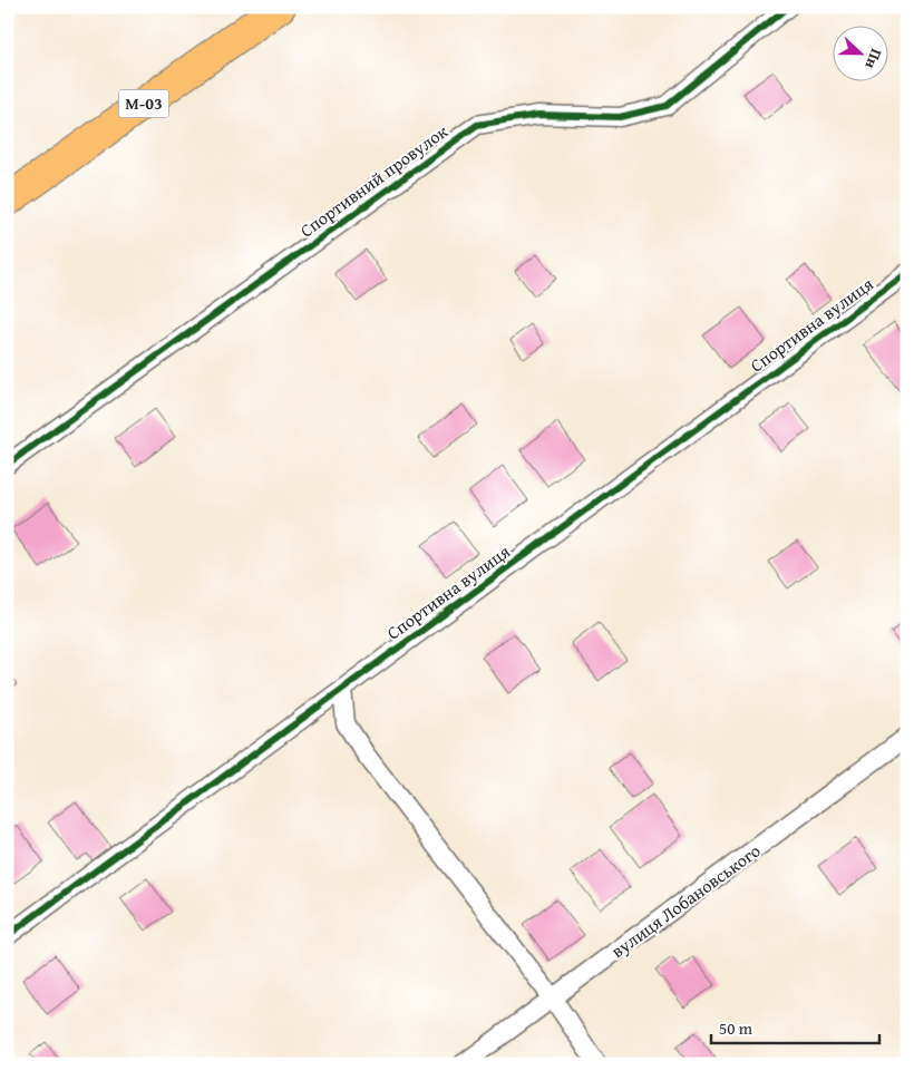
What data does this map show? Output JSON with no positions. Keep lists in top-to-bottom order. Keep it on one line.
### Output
{"streets":{"highway":["М-03"],"street":["Спортивний провулок","Спортивна вулиця","вулиця Лобановського"]},"scale_bar":"50 m","north":"right"}
